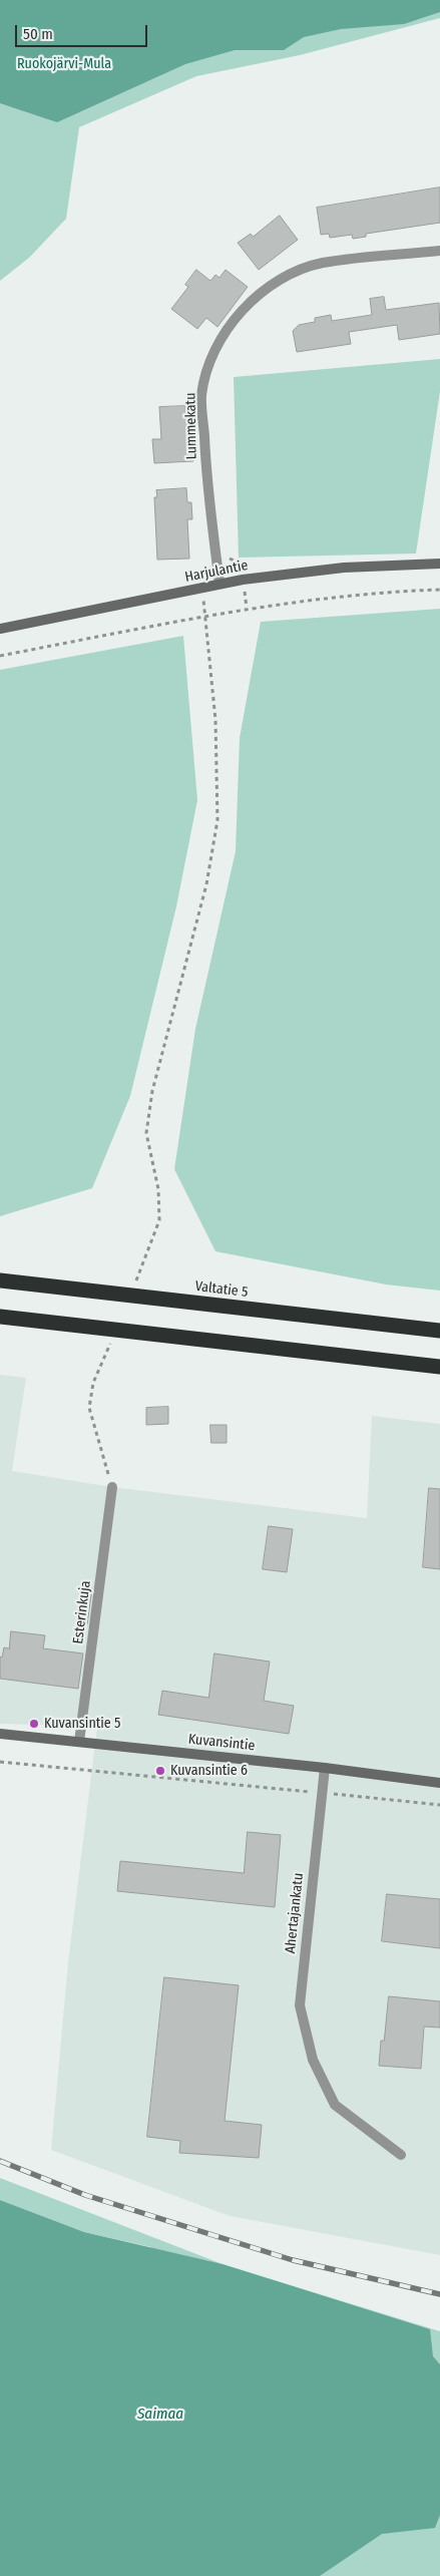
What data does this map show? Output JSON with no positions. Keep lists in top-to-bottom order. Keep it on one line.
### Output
{"streets":{"highway":["Valtatie 5"],"street":["Lummekatu","Harjulantie","Esterinkuja","Kuvansintie","Ahertajankatu"]},"crossings":[["Lummekatu","Harjulantie"],["Esterinkuja","Kuvansintie"],["Kuvansintie","Ahertajankatu"]],"water":["Saimaa"],"parks":["Ruokojärvi-Mula"],"places":["Kuvansintie 5","Kuvansintie 6"],"scale_bar":"50 m"}
